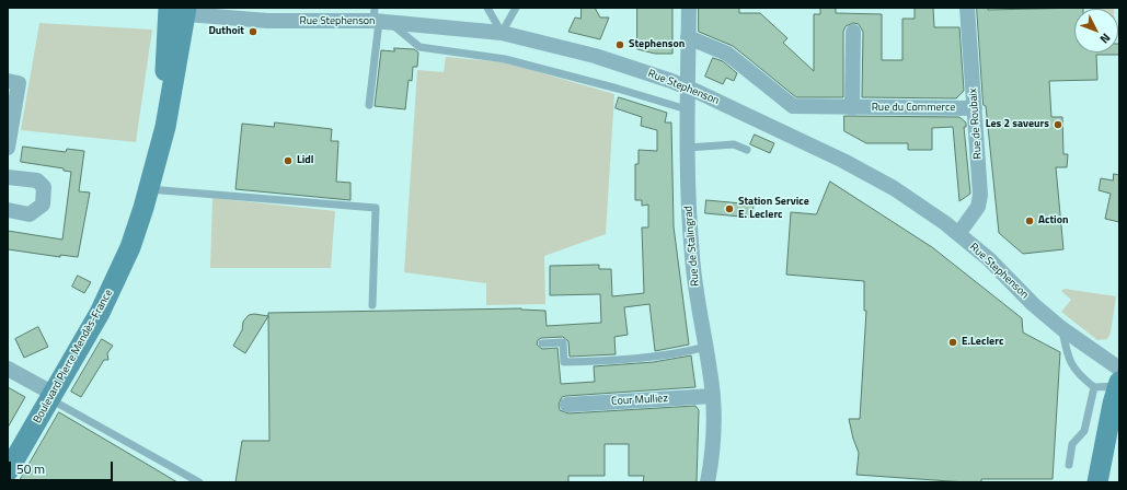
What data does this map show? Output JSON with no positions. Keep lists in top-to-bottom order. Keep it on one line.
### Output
{"streets":{"street":["Rue Stephenson","Rue du Commerce","Rue de Roubaix","Rue de Stalingrad","Boulevard Pierre Mendès-France","Cour Mulliez"]},"crossings":[["Rue Stephenson","Rue de Roubaix"],["Rue Stephenson","Rue de Stalingrad"],["Rue Stephenson","Boulevard Pierre Mendès-France"],["Rue du Commerce","Rue de Roubaix"],["Rue du Commerce","Rue de Stalingrad"],["Rue de Stalingrad","Cour Mulliez"]],"places":["Duthoit","Stephenson","Les 2 saveurs","Lidl","Station Service E. Leclerc","Action","E.Leclerc"],"scale_bar":"50 m","north":"bottom right"}
